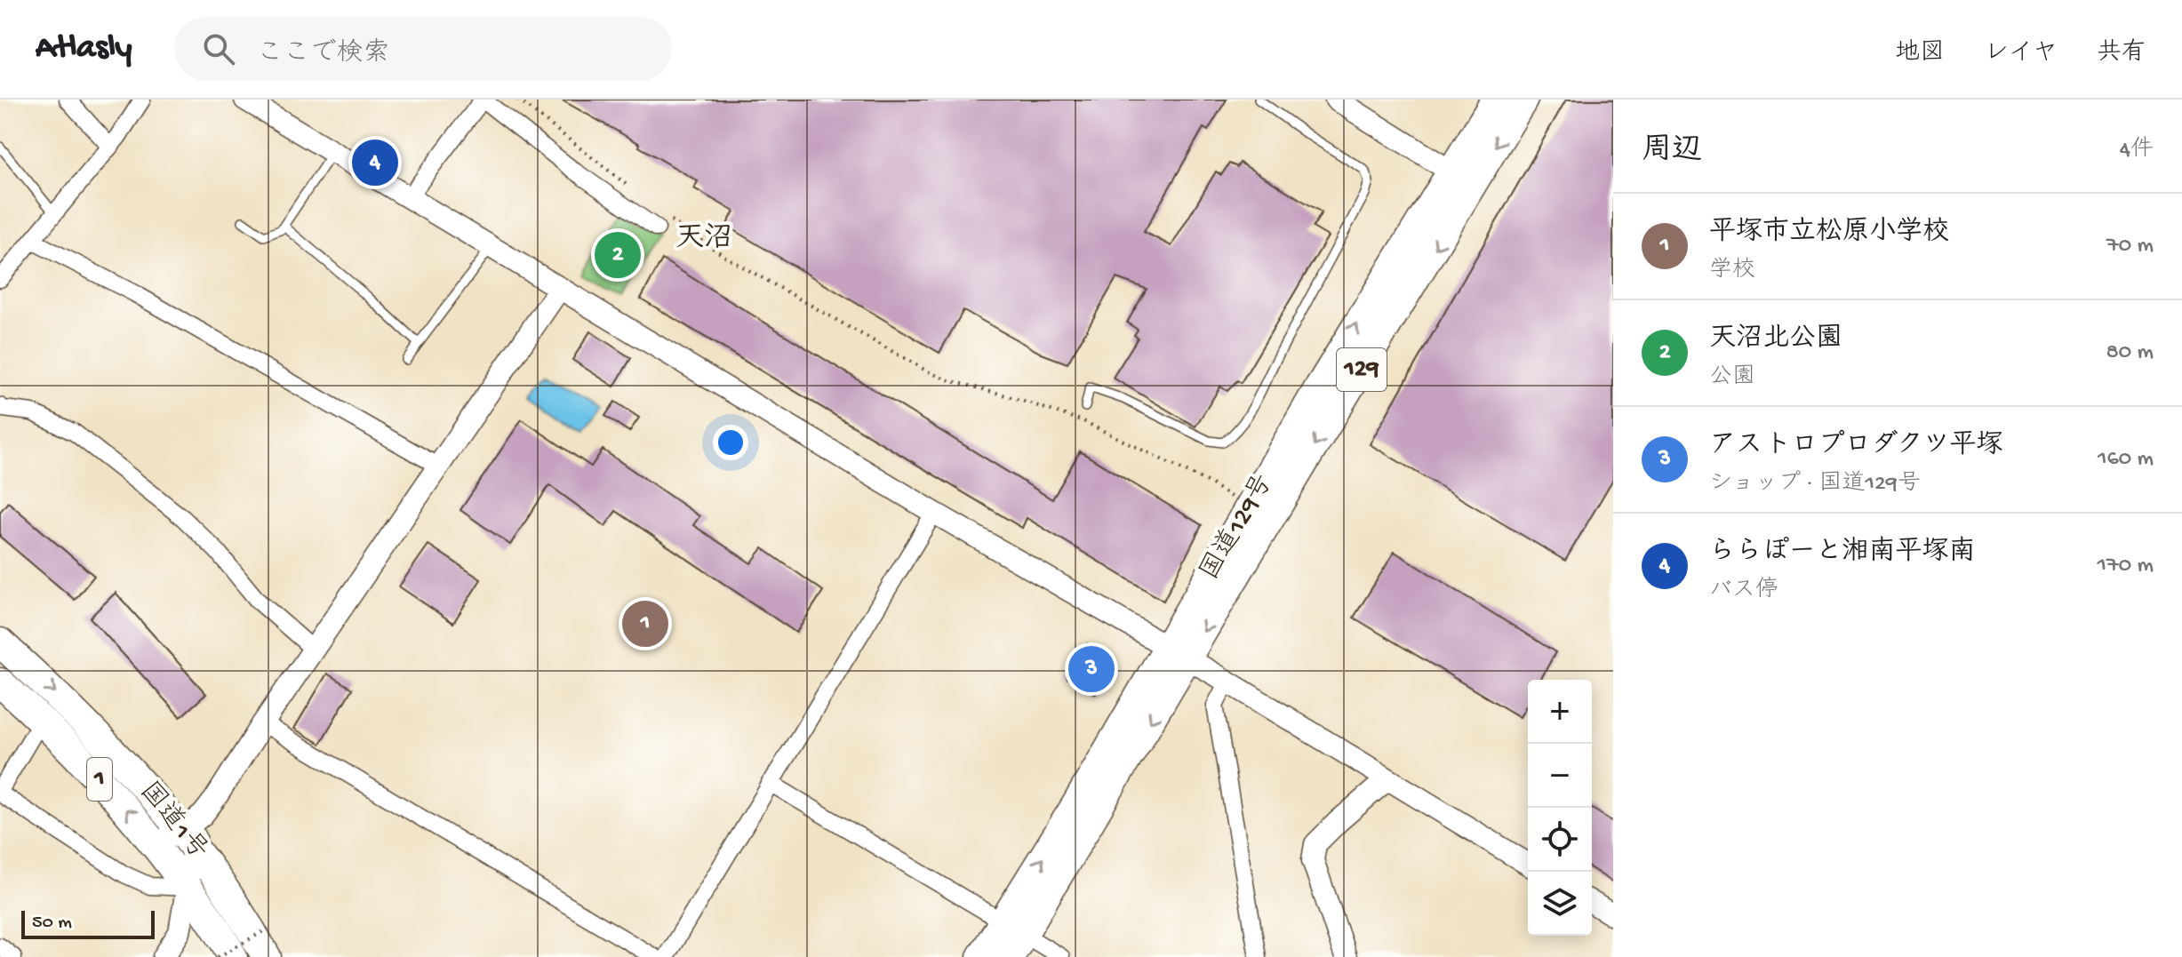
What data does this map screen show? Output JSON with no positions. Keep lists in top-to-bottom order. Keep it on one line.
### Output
{"streets":{"highway":["129","国道129号","1","国道1号"]},"districts":["天沼"],"scale_bar":"50 m","page":{"header":"Atlasly","search":"ここで検索","nav":["地図","レイヤ","共有"],"heading":["周辺","4件"],"pins":["4","2","1","3"],"list":[{"mark":"1","name":"平塚市立松原小学校","note":"学校","value":"70 m"},{"mark":"2","name":"天沼北公園","note":"公園","value":"80 m"},{"mark":"3","name":"アストロプロダクツ平塚","note":"ショップ · 国道129号","value":"160 m"},{"mark":"4","name":"ららぽーと湘南平塚南","note":"バス停","value":"170 m"}],"map_buttons":["+","−"],"scale":"50 m"}}
